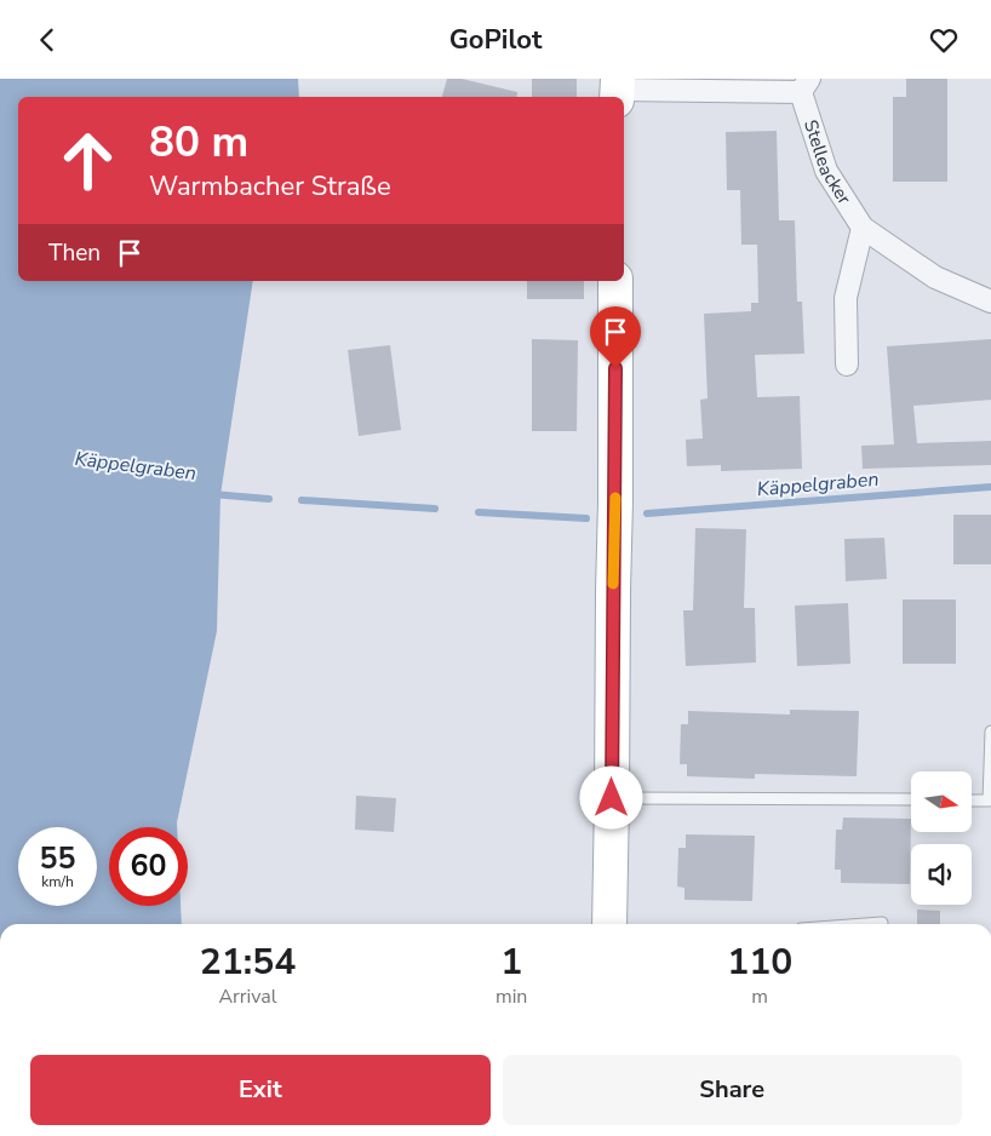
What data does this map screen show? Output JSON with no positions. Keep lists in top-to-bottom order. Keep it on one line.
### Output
{"streets":{"street":["Stelleacker"]},"water":["Käppelgraben"],"north":"right","page":{"header":"GoPilot","turn":["80 m","Warmbacher Straße"],"then":"Then","speed":"55 km/h","limit":"60","eta":["21:54","Arrival","1","min","110","m"],"buttons":["Exit","Share"]}}
